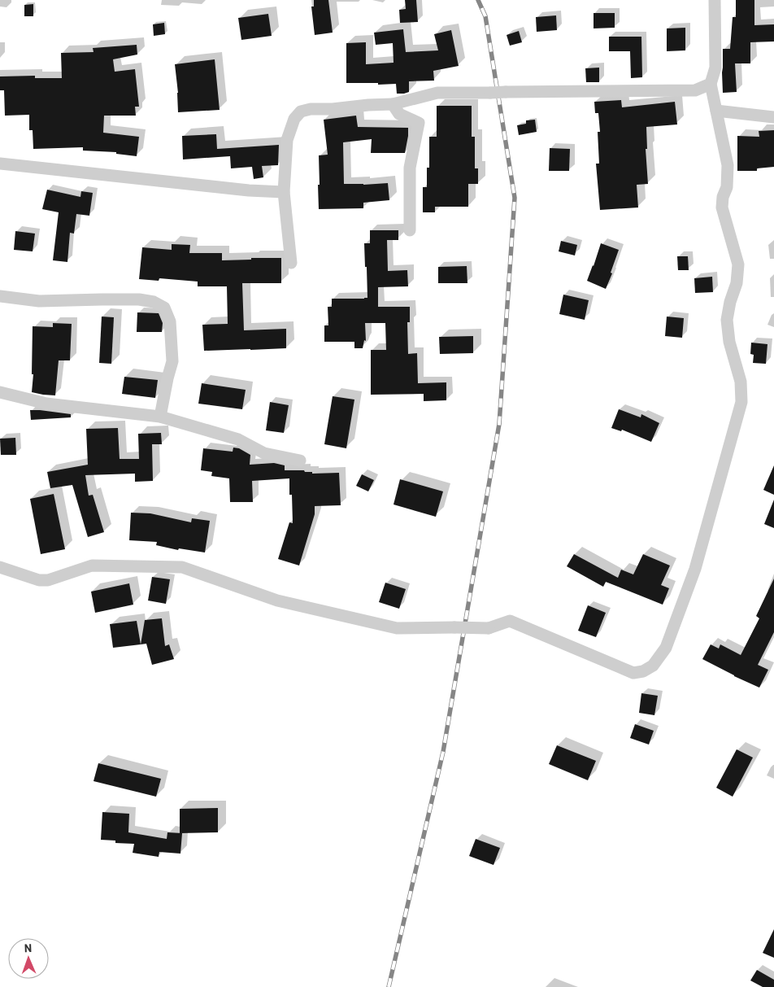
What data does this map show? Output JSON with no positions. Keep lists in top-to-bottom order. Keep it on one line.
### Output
{"north":"top"}
